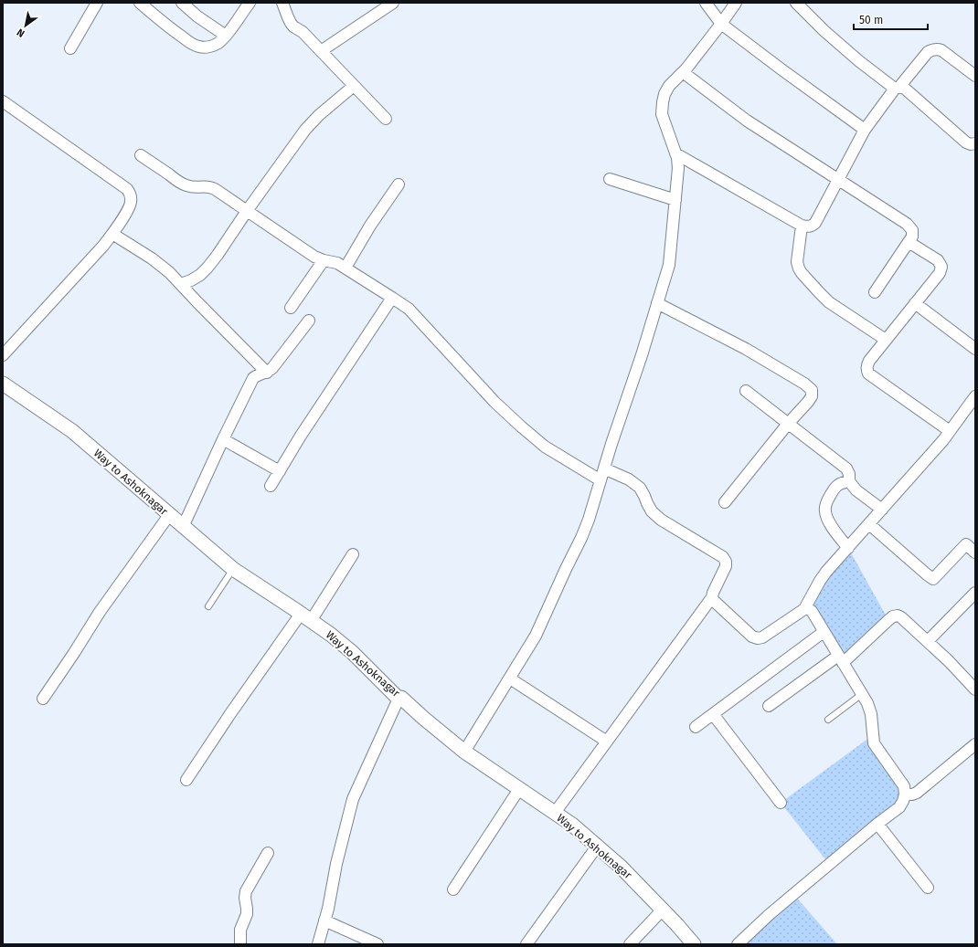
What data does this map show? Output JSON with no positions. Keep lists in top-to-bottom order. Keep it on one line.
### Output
{"streets":{"street":["Way to Ashoknagar"]},"scale_bar":"50 m","north":"bottom left"}
